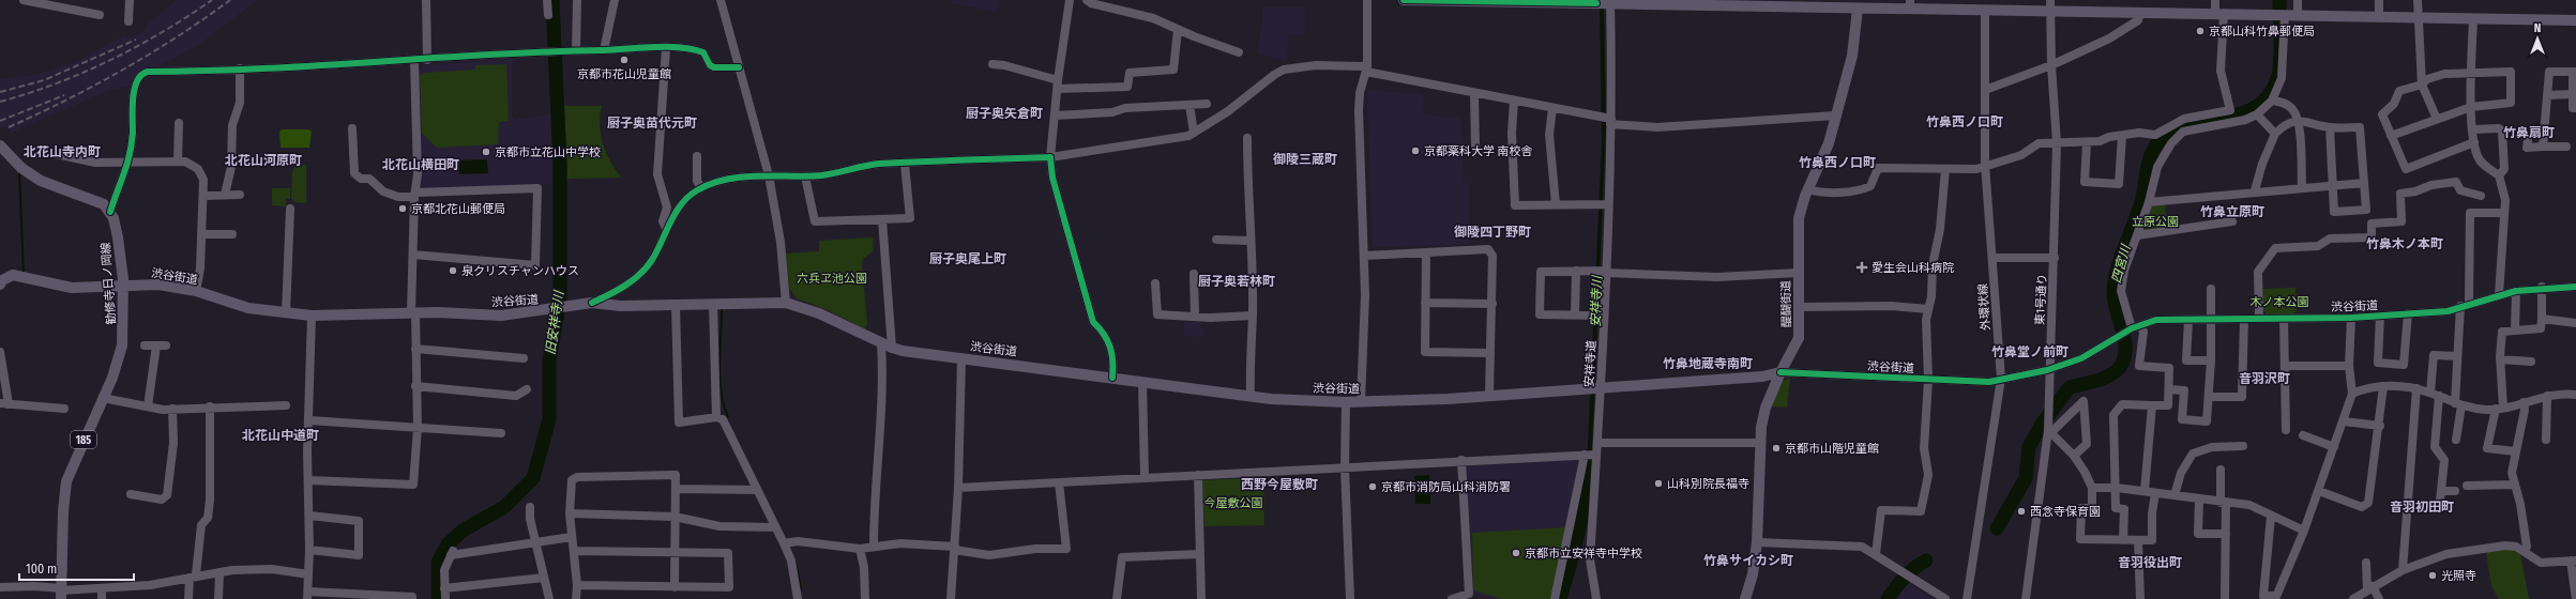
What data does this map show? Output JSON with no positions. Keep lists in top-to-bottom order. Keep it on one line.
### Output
{"streets":{"main road":["渋谷街道","勧修寺日ノ岡線","醍醐街道","185"],"street":["東1号通り","外環状線","安祥寺道"]},"crossings":[["渋谷街道","勧修寺日ノ岡線"],["渋谷街道","東1号通り"],["渋谷街道","醍醐街道"],["渋谷街道","外環状線"],["渋谷街道","安祥寺道"]],"districts":["厨子奥矢倉町","竹鼻西ノ口町","厨子奥苗代元町","竹鼻扇町","北花山寺内町","御陵三蔵町","北花山河原町","竹鼻西ノ口町","北花山横田町","竹鼻立原町","御陵四丁野町","竹鼻木ノ本町","厨子奥尾上町","厨子奥若林町","竹鼻堂ノ前町","竹鼻地蔵寺南町","音羽沢町","北花山中道町","西野今屋敷町","音羽初田町","竹鼻サイカシ町","音羽役出町"],"water":["四宮川","安祥寺川","旧安祥寺川"],"parks":["立原公園","六兵ヱ池公園","木ノ本公園","今屋敷公園"],"places":{"other":["京都山科竹鼻郵便局","京都市花山児童館","京都薬科大学 南校舎","京都市立花山中学校","京都北花山郵便局","泉クリスチャンハウス","京都市山階児童館","山科別院長福寺","京都市消防局山科消防署","西念寺保育園","京都市立安祥寺中学校","光照寺"],"health":["愛生会山科病院"]},"scale_bar":"100 m","north":"top"}
